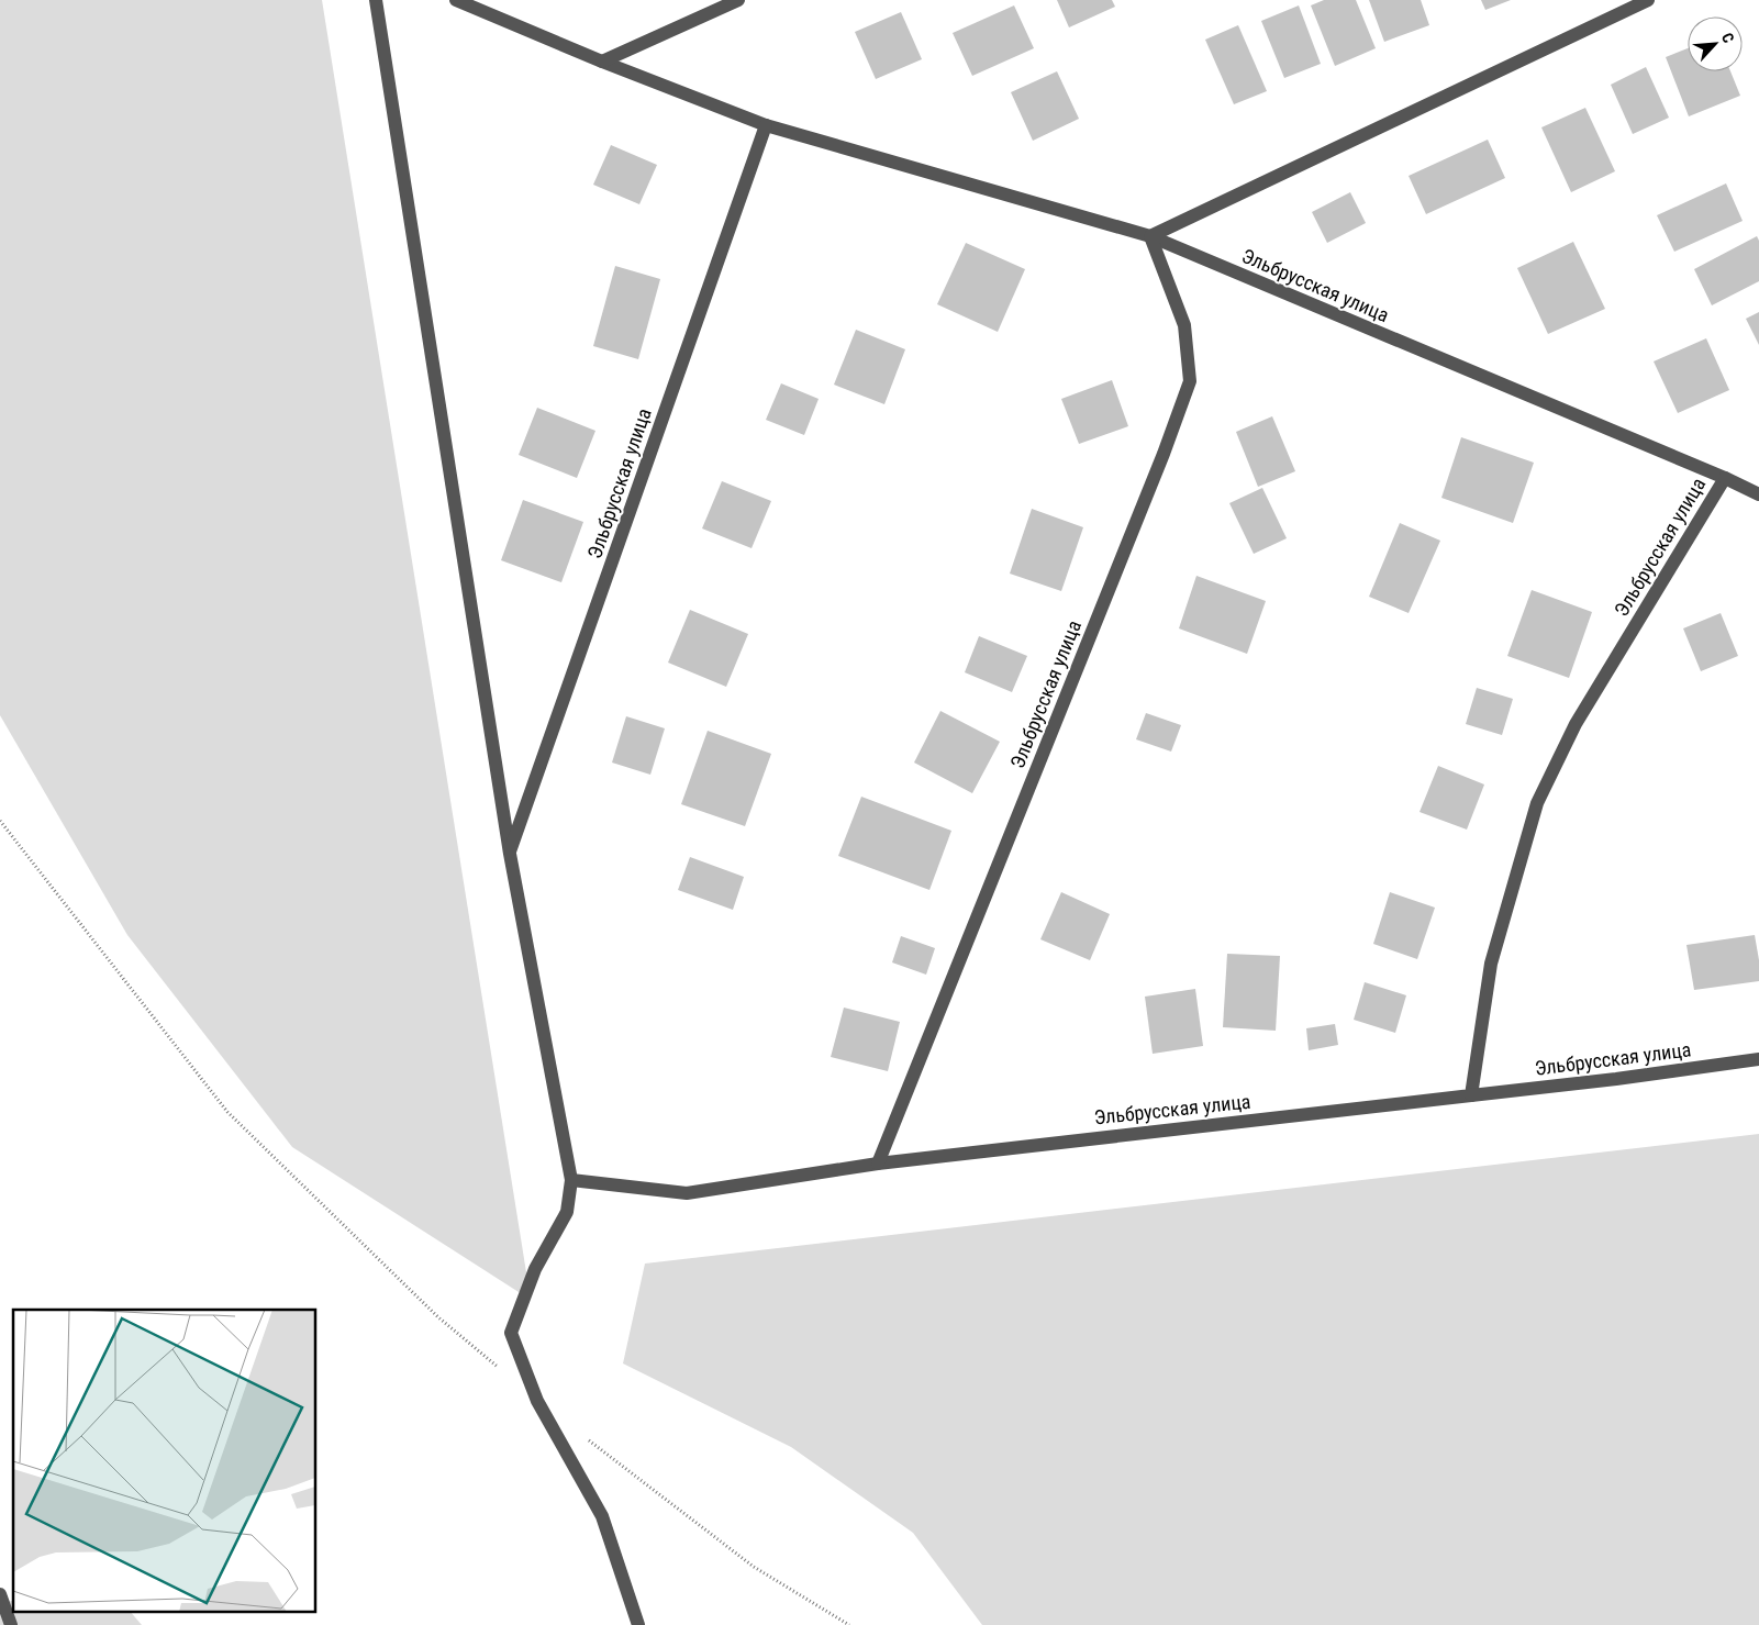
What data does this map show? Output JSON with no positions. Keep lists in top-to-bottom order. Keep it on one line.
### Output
{"streets":{"street":["Эльбрусская улица"]},"north":"top right"}
